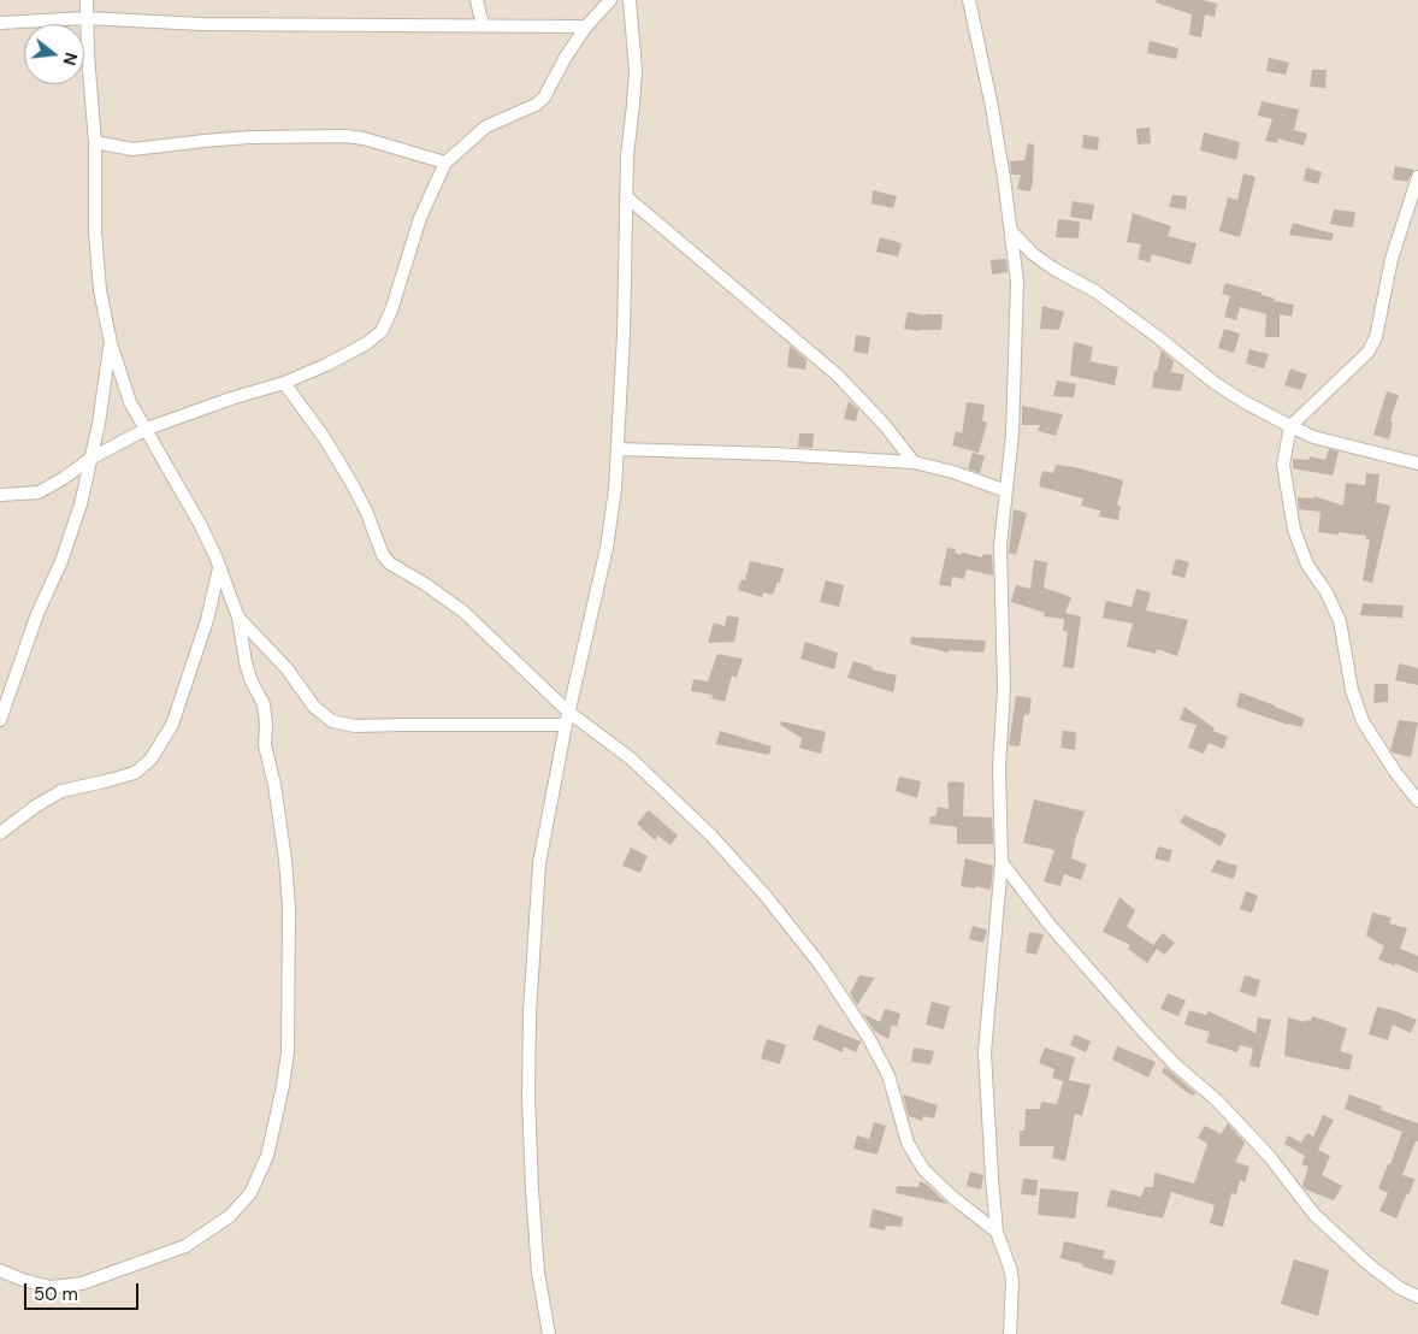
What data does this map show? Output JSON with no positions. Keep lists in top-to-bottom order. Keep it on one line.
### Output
{"scale_bar":"50 m","north":"right"}
